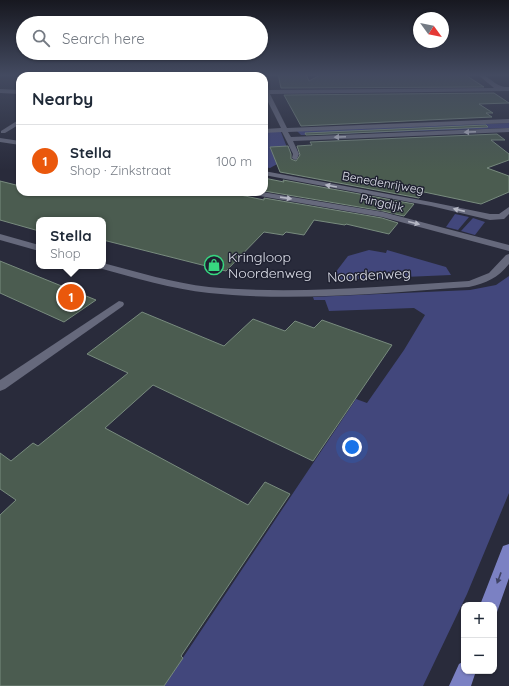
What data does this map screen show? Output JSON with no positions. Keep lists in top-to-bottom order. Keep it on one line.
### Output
{"streets":{"street":["Benedenrijweg","Ringdijk","Noordenweg"]},"places":{"shop":["Kringloop Noordenweg"]},"north":"bottom right","page":{"search":"Search here","heading":"Nearby","list":[{"mark":"1","name":"Stella","note":"Shop · Zinkstraat","value":"100 m"}],"popup":["Stella","Shop"],"pins":"1","map_buttons":["+","−"]}}
